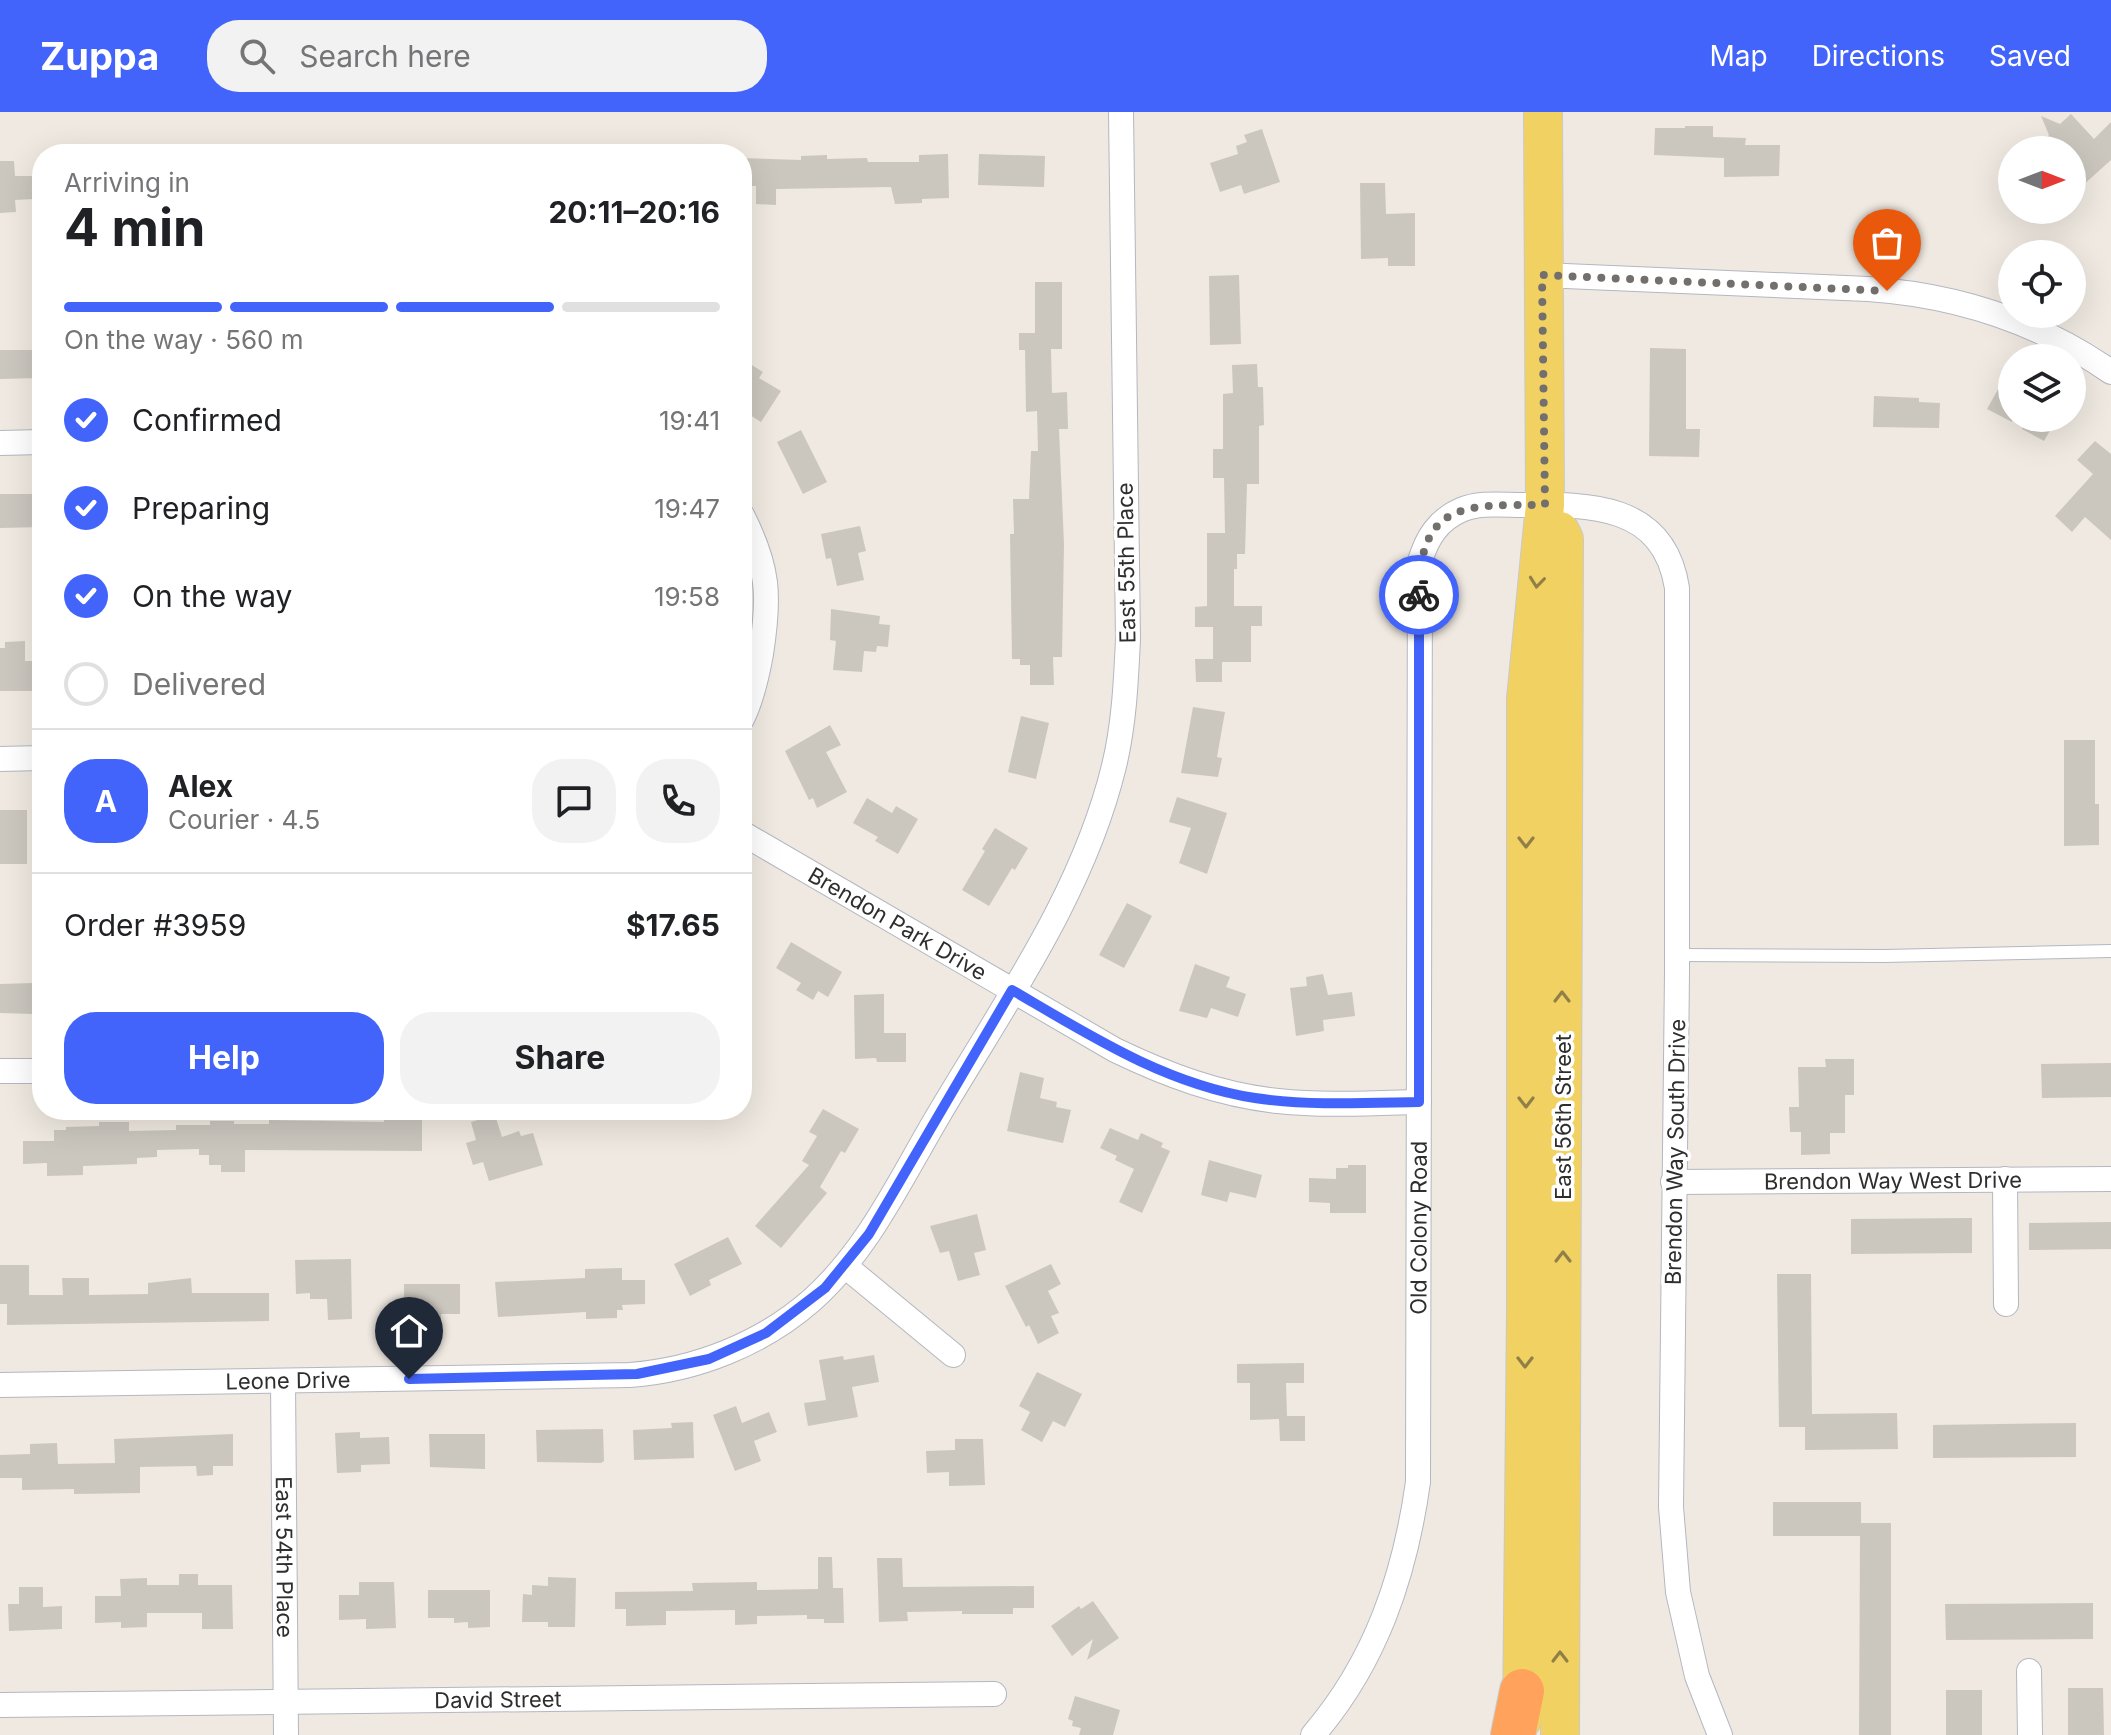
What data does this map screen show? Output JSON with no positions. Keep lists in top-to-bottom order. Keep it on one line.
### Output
{"streets":{"main road":["East 56th Street"],"street":["East 55th Place","Brendon Park Drive","Brendon Way South Drive","Brendon Way West Drive","Old Colony Road","Leone Drive","East 54th Place","David Street"]},"crossings":[["East 55th Place","Brendon Park Drive"],["East 55th Place","Leone Drive"],["Brendon Park Drive","Old Colony Road"],["Brendon Park Drive","Leone Drive"],["East 56th Street","Old Colony Road"],["Brendon Way South Drive","Brendon Way West Drive"],["Brendon Way South Drive","Old Colony Road"],["Leone Drive","East 54th Place"],["East 54th Place","David Street"]],"north":"right","page":{"header":"Zuppa","search":"Search here","nav":["Map","Directions","Saved"],"heading":["4 min","Arriving in","20:11–20:16"],"panel":["Alex","Courier · 4.5","Order #3959","$17.65"],"bar":"On the way · 560 m","list":[["Confirmed","19:41"],["Preparing","19:47"],["On the way","19:58"],"Delivered"],"round":"A","buttons":["Help","Share"]}}
